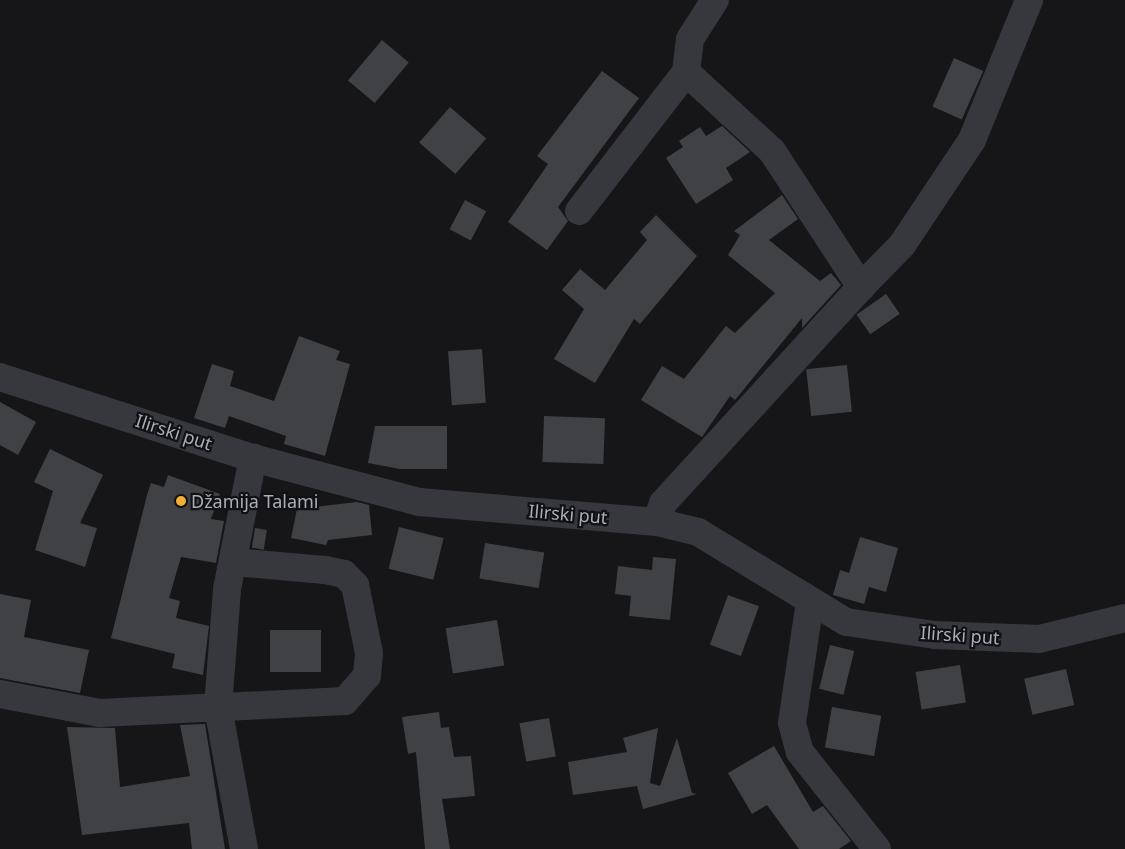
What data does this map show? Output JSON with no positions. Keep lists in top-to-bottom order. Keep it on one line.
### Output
{"streets":{"street":["Ilirski put"]},"places":["Džamija Talami"]}
